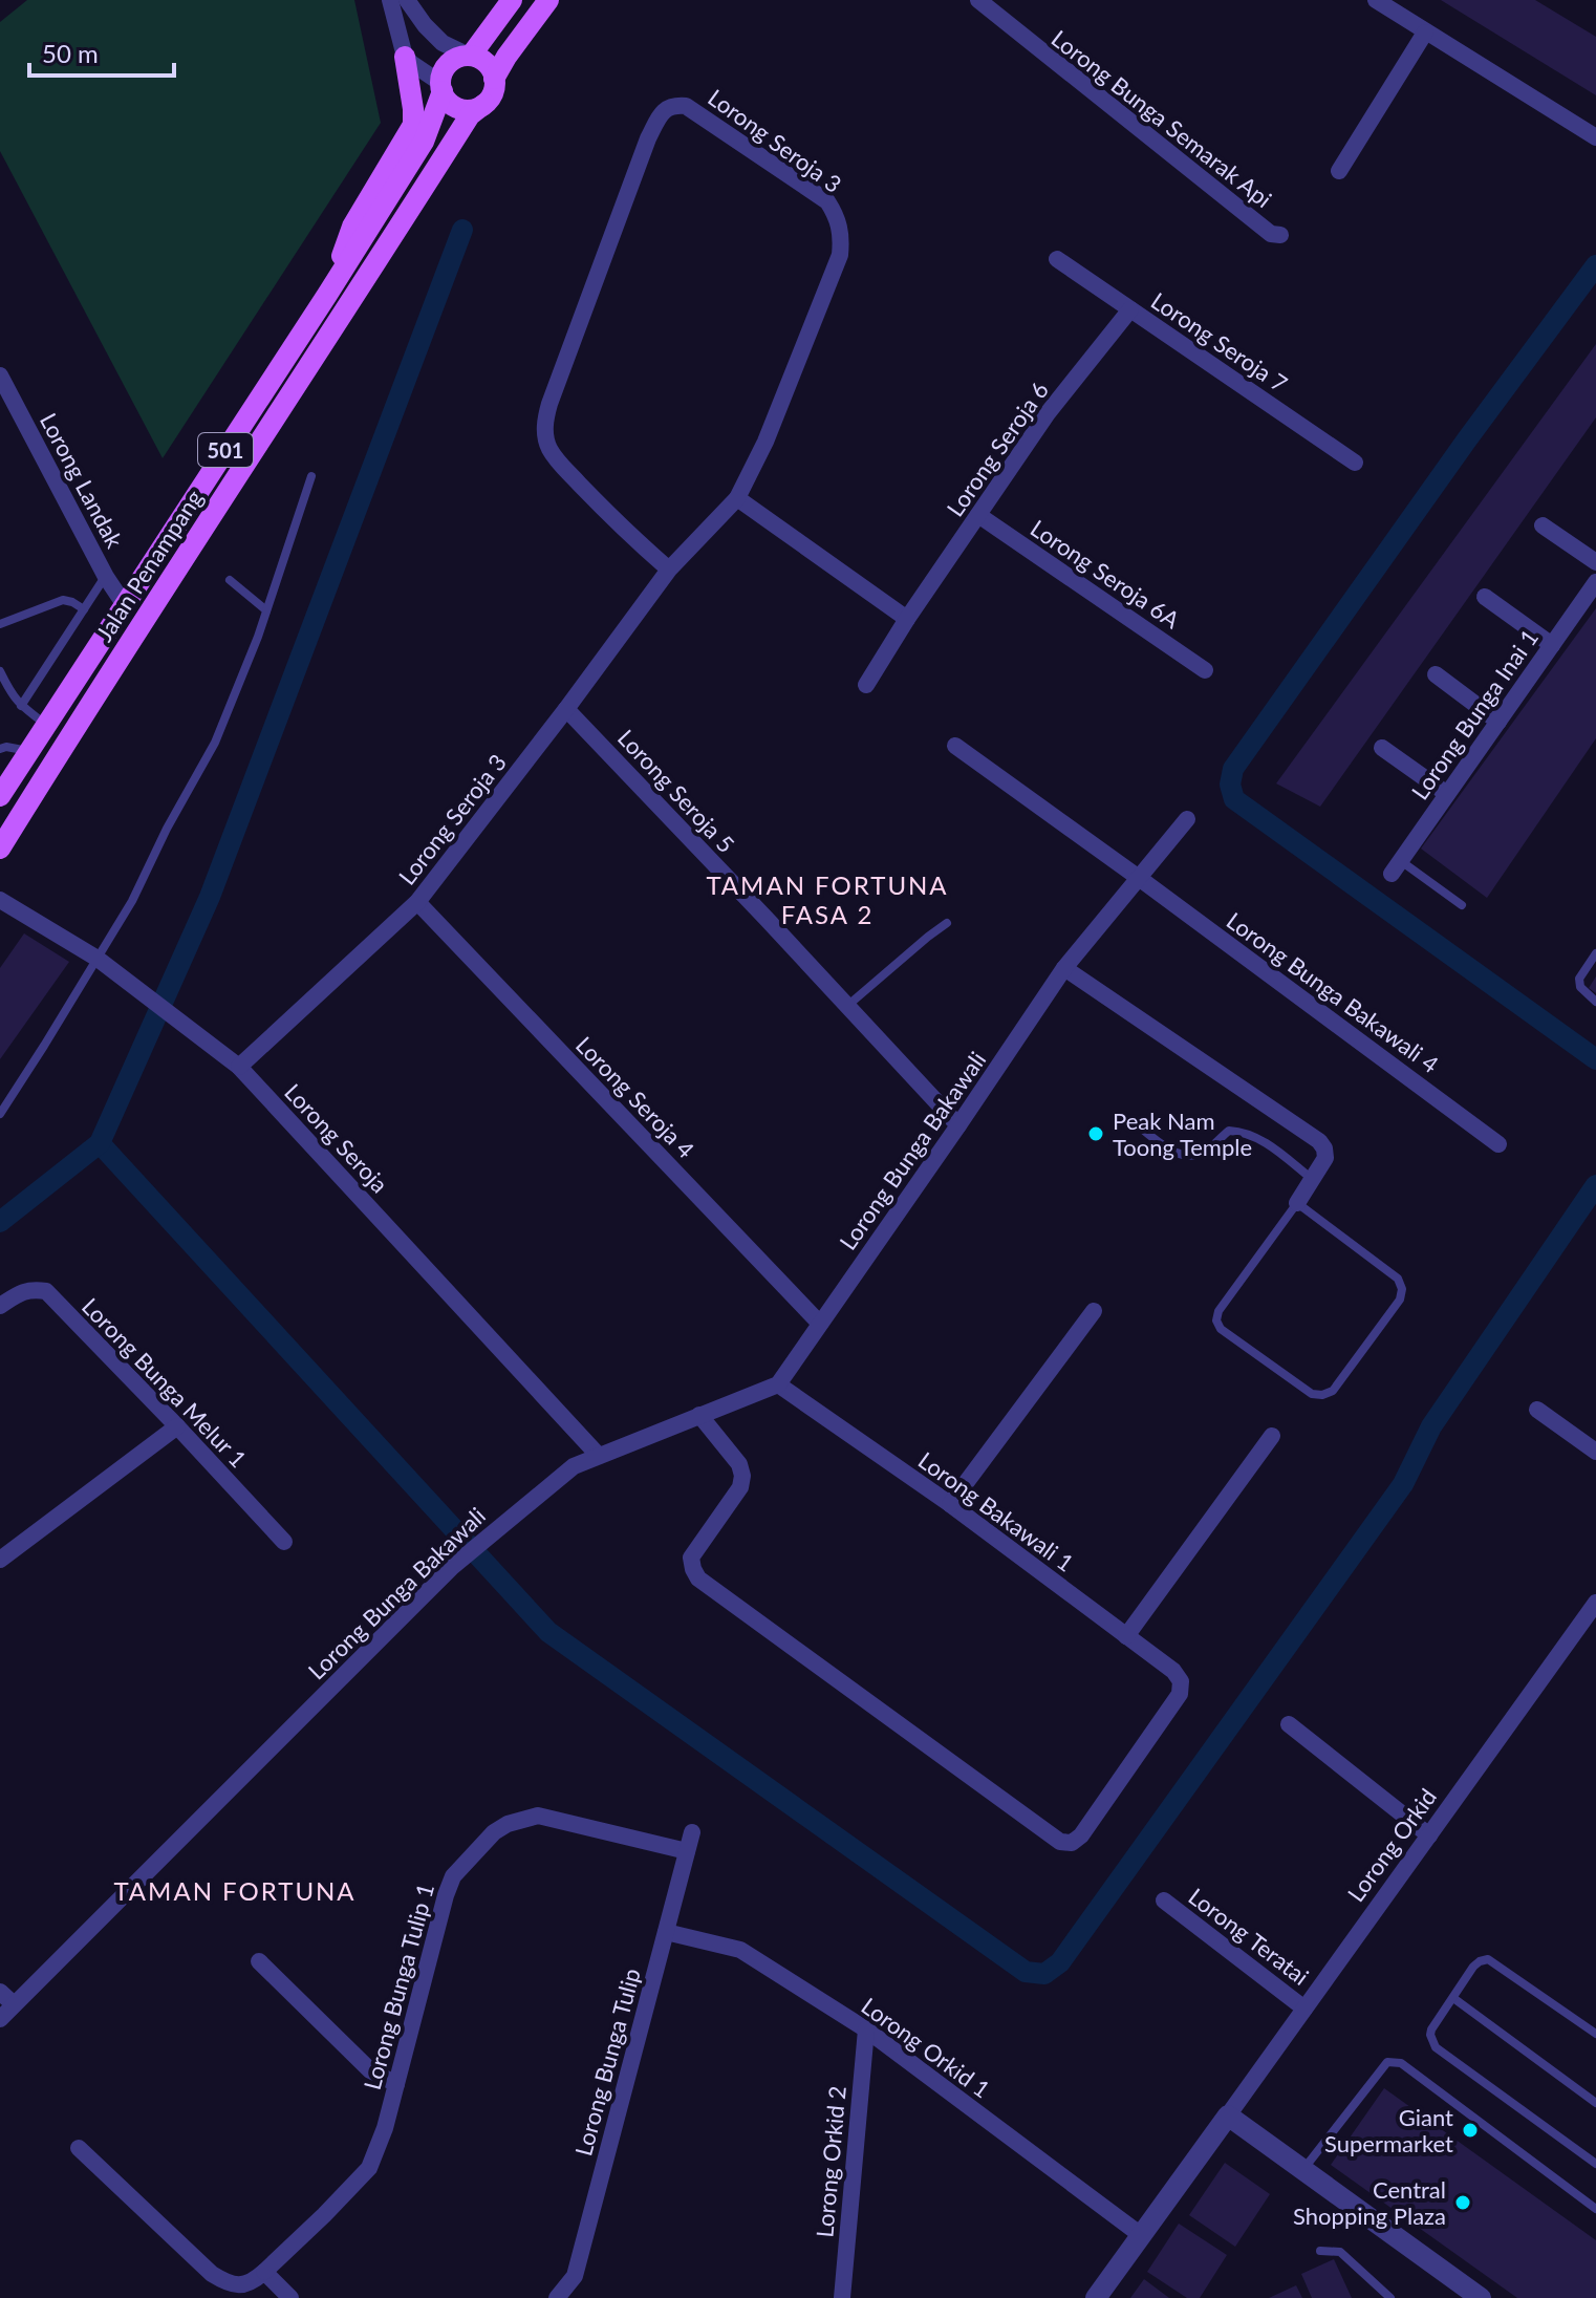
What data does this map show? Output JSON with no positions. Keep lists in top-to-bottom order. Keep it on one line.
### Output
{"streets":{"main road":["501","Jalan Penampang"],"street":["Lorong Bunga Semarak Api","Lorong Seroja 3","Lorong Seroja 7","Lorong Seroja 6","Lorong Landak","Lorong Seroja 6A","Lorong Bunga Inai 1","Lorong Seroja 5","Lorong Bunga Bakawali 4","Lorong Seroja 4","Lorong Seroja","Lorong Bunga Bakawali","Lorong Bunga Melur 1","Lorong Bakawali 1","Lorong Orkid","Lorong Teratai","Lorong Bunga Tulip 1","Lorong Orkid 1","Lorong Bunga Tulip","Lorong Orkid 2"]},"crossings":[["Lorong Seroja 3","Lorong Seroja 5"],["Lorong Seroja 3","Lorong Seroja 4"],["Lorong Seroja 3","Lorong Seroja"],["Lorong Seroja 7","Lorong Seroja 6"],["Lorong Seroja 6","Lorong Seroja 6A"],["Lorong Landak","Jalan Penampang"],["Lorong Seroja 5","Lorong Bunga Bakawali"],["Lorong Bunga Bakawali 4","Lorong Bunga Bakawali"],["Lorong Seroja 4","Lorong Bunga Bakawali"],["Lorong Seroja","Lorong Bunga Bakawali"],["Lorong Bunga Bakawali","Lorong Bakawali 1"],["Lorong Orkid","Lorong Teratai"],["Lorong Bunga Tulip 1","Lorong Bunga Tulip"],["Lorong Orkid 1","Lorong Bunga Tulip"],["Lorong Orkid 1","Lorong Orkid 2"]],"districts":["TAMAN FORTUNA FASA 2","TAMAN FORTUNA"],"places":["Peak Nam Toong Temple","Giant Supermarket","Central Shopping Plaza"],"scale_bar":"50 m"}
